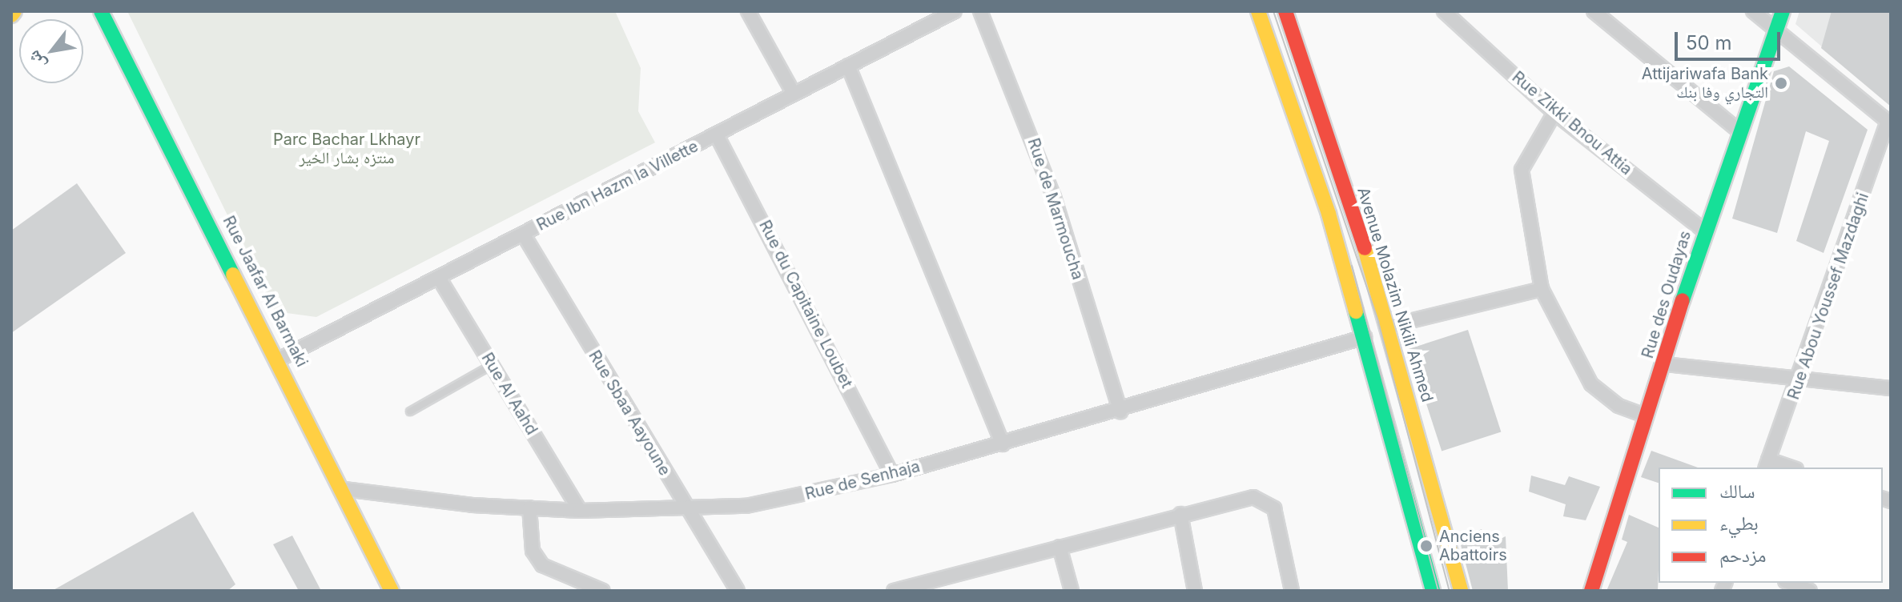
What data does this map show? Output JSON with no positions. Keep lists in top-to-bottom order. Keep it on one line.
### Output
{"streets":{"street":["Rue Zikki Bnou Attia","Rue Ibn Hazm la Villette","Rue de Marmoucha","Rue Jaafar Al Barmaki","Avenue Molazim Nikili Ahmed","Rue des Oudayas","Rue Abou Youssef Mazdaghi","Rue du Capitaine Loubet","Rue Al Aahd","Rue Sbaa Aayoune","Rue de Senhaja"]},"crossings":[["Rue Zikki Bnou Attia","Rue des Oudayas"],["Rue Ibn Hazm la Villette","Rue Jaafar Al Barmaki"],["Rue Ibn Hazm la Villette","Rue du Capitaine Loubet"],["Rue Ibn Hazm la Villette","Rue Al Aahd"],["Rue Ibn Hazm la Villette","Rue Sbaa Aayoune"],["Rue de Marmoucha","Rue de Senhaja"],["Rue Jaafar Al Barmaki","Rue de Senhaja"],["Rue du Capitaine Loubet","Rue de Senhaja"],["Rue Al Aahd","Rue de Senhaja"],["Rue Sbaa Aayoune","Rue de Senhaja"]],"parks":["Parc Bachar Lkhayr منتزه بشار الخير"],"places":["Attijariwafa Bank التجاري وفا بنك","Anciens Abattoirs"],"legend":["سالك","بطيء","مزدحم"],"scale_bar":"50 m","north":"bottom left"}
